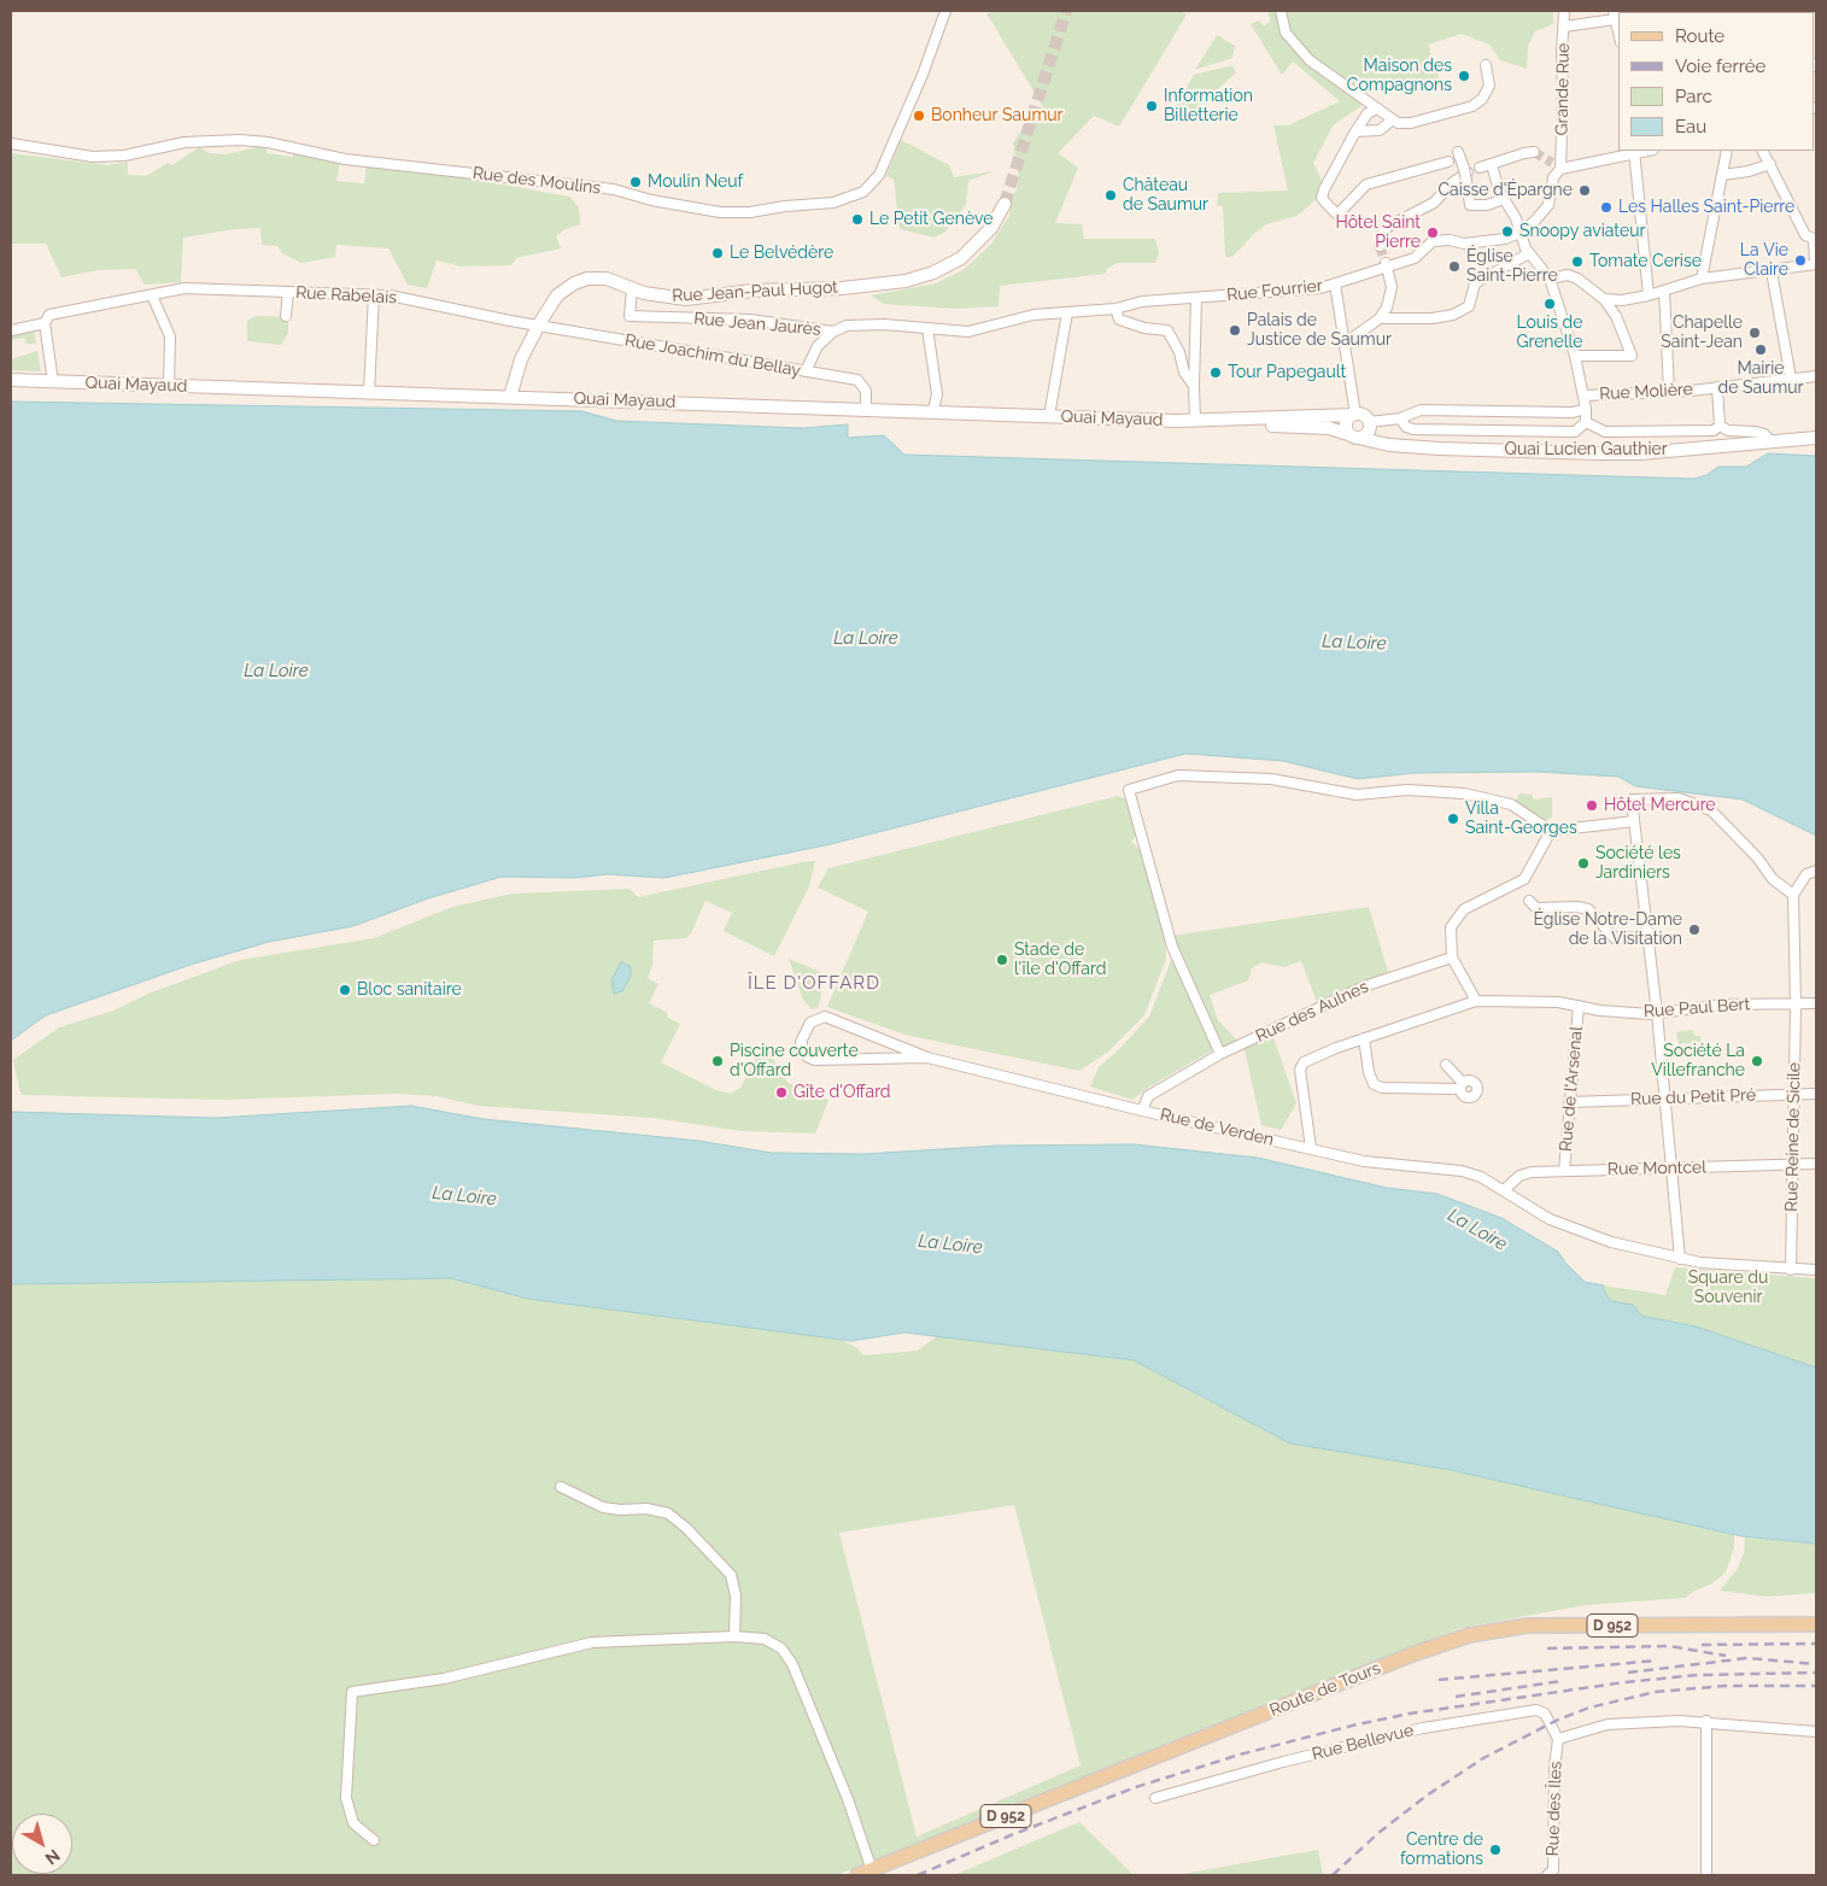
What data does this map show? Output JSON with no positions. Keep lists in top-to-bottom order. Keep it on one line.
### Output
{"streets":{"main road":["Rue Jean-Paul Hugot","Quai Mayaud","Quai Lucien Gauthier","D 952","Route de Tours"],"street":["Grande Rue","Rue des Moulins","Rue Fourrier","Rue Rabelais","Rue Jean Jaurès","Rue Joachim du Bellay","Rue Molière","Rue Paul Bert","Rue des Aulnes","Rue de l'Arsenal","Rue du Petit Pré","Rue de Verden","Rue Reine de Sicile","Rue Montcel","Rue Bellevue","Rue des Îles"]},"crossings":[["Grande Rue","Rue Fourrier"],["Rue Fourrier","Rue Jean Jaurès"],["Rue Jean-Paul Hugot","Rue Rabelais"],["Rue Jean-Paul Hugot","Rue Jean Jaurès"],["Rue Jean-Paul Hugot","Rue Joachim du Bellay"],["Rue Jean-Paul Hugot","Quai Mayaud"],["Rue Rabelais","Rue Joachim du Bellay"],["Rue Joachim du Bellay","Quai Mayaud"],["Quai Mayaud","Quai Lucien Gauthier"],["Rue Paul Bert","Rue de l'Arsenal"],["Rue Paul Bert","Rue de Verden"],["Rue Paul Bert","Rue Reine de Sicile"],["Rue des Aulnes","Rue de Verden"],["Rue de l'Arsenal","Rue du Petit Pré"],["Rue de l'Arsenal","Rue Montcel"],["Rue du Petit Pré","Rue Reine de Sicile"],["Rue de Verden","Rue Reine de Sicile"],["Rue de Verden","Rue Montcel"],["Rue Reine de Sicile","Rue Montcel"],["Rue Bellevue","Rue des Îles"]],"districts":["ÎLE D'OFFARD"],"water":["La Loire"],"parks":["Square du Souvenir"],"places":["Maison des Compagnons","Information Billetterie","Bonheur Saumur","Moulin Neuf","Caisse d'Épargne","Château de Saumur","Les Halles Saint-Pierre","Le Petit Genève","Snoopy aviateur","Hôtel Saint Pierre","Le Belvédère","La Vie Claire","Tomate Cerise","Église Saint-Pierre","Louis de Grenelle","Palais de Justice de Saumur","Chapelle Saint-Jean","Mairie de Saumur","Tour Papegault","Hôtel Mercure","Villa Saint-Georges","Société les Jardiniers","Église Notre-Dame de la Visitation","Stade de l'île d'Offard","Bloc sanitaire","Piscine couverte d'Offard","Société La Villefranche","Gîte d'Offard","Centre de formations"],"legend":["Route","Voie ferrée","Parc","Eau"],"north":"bottom right"}
